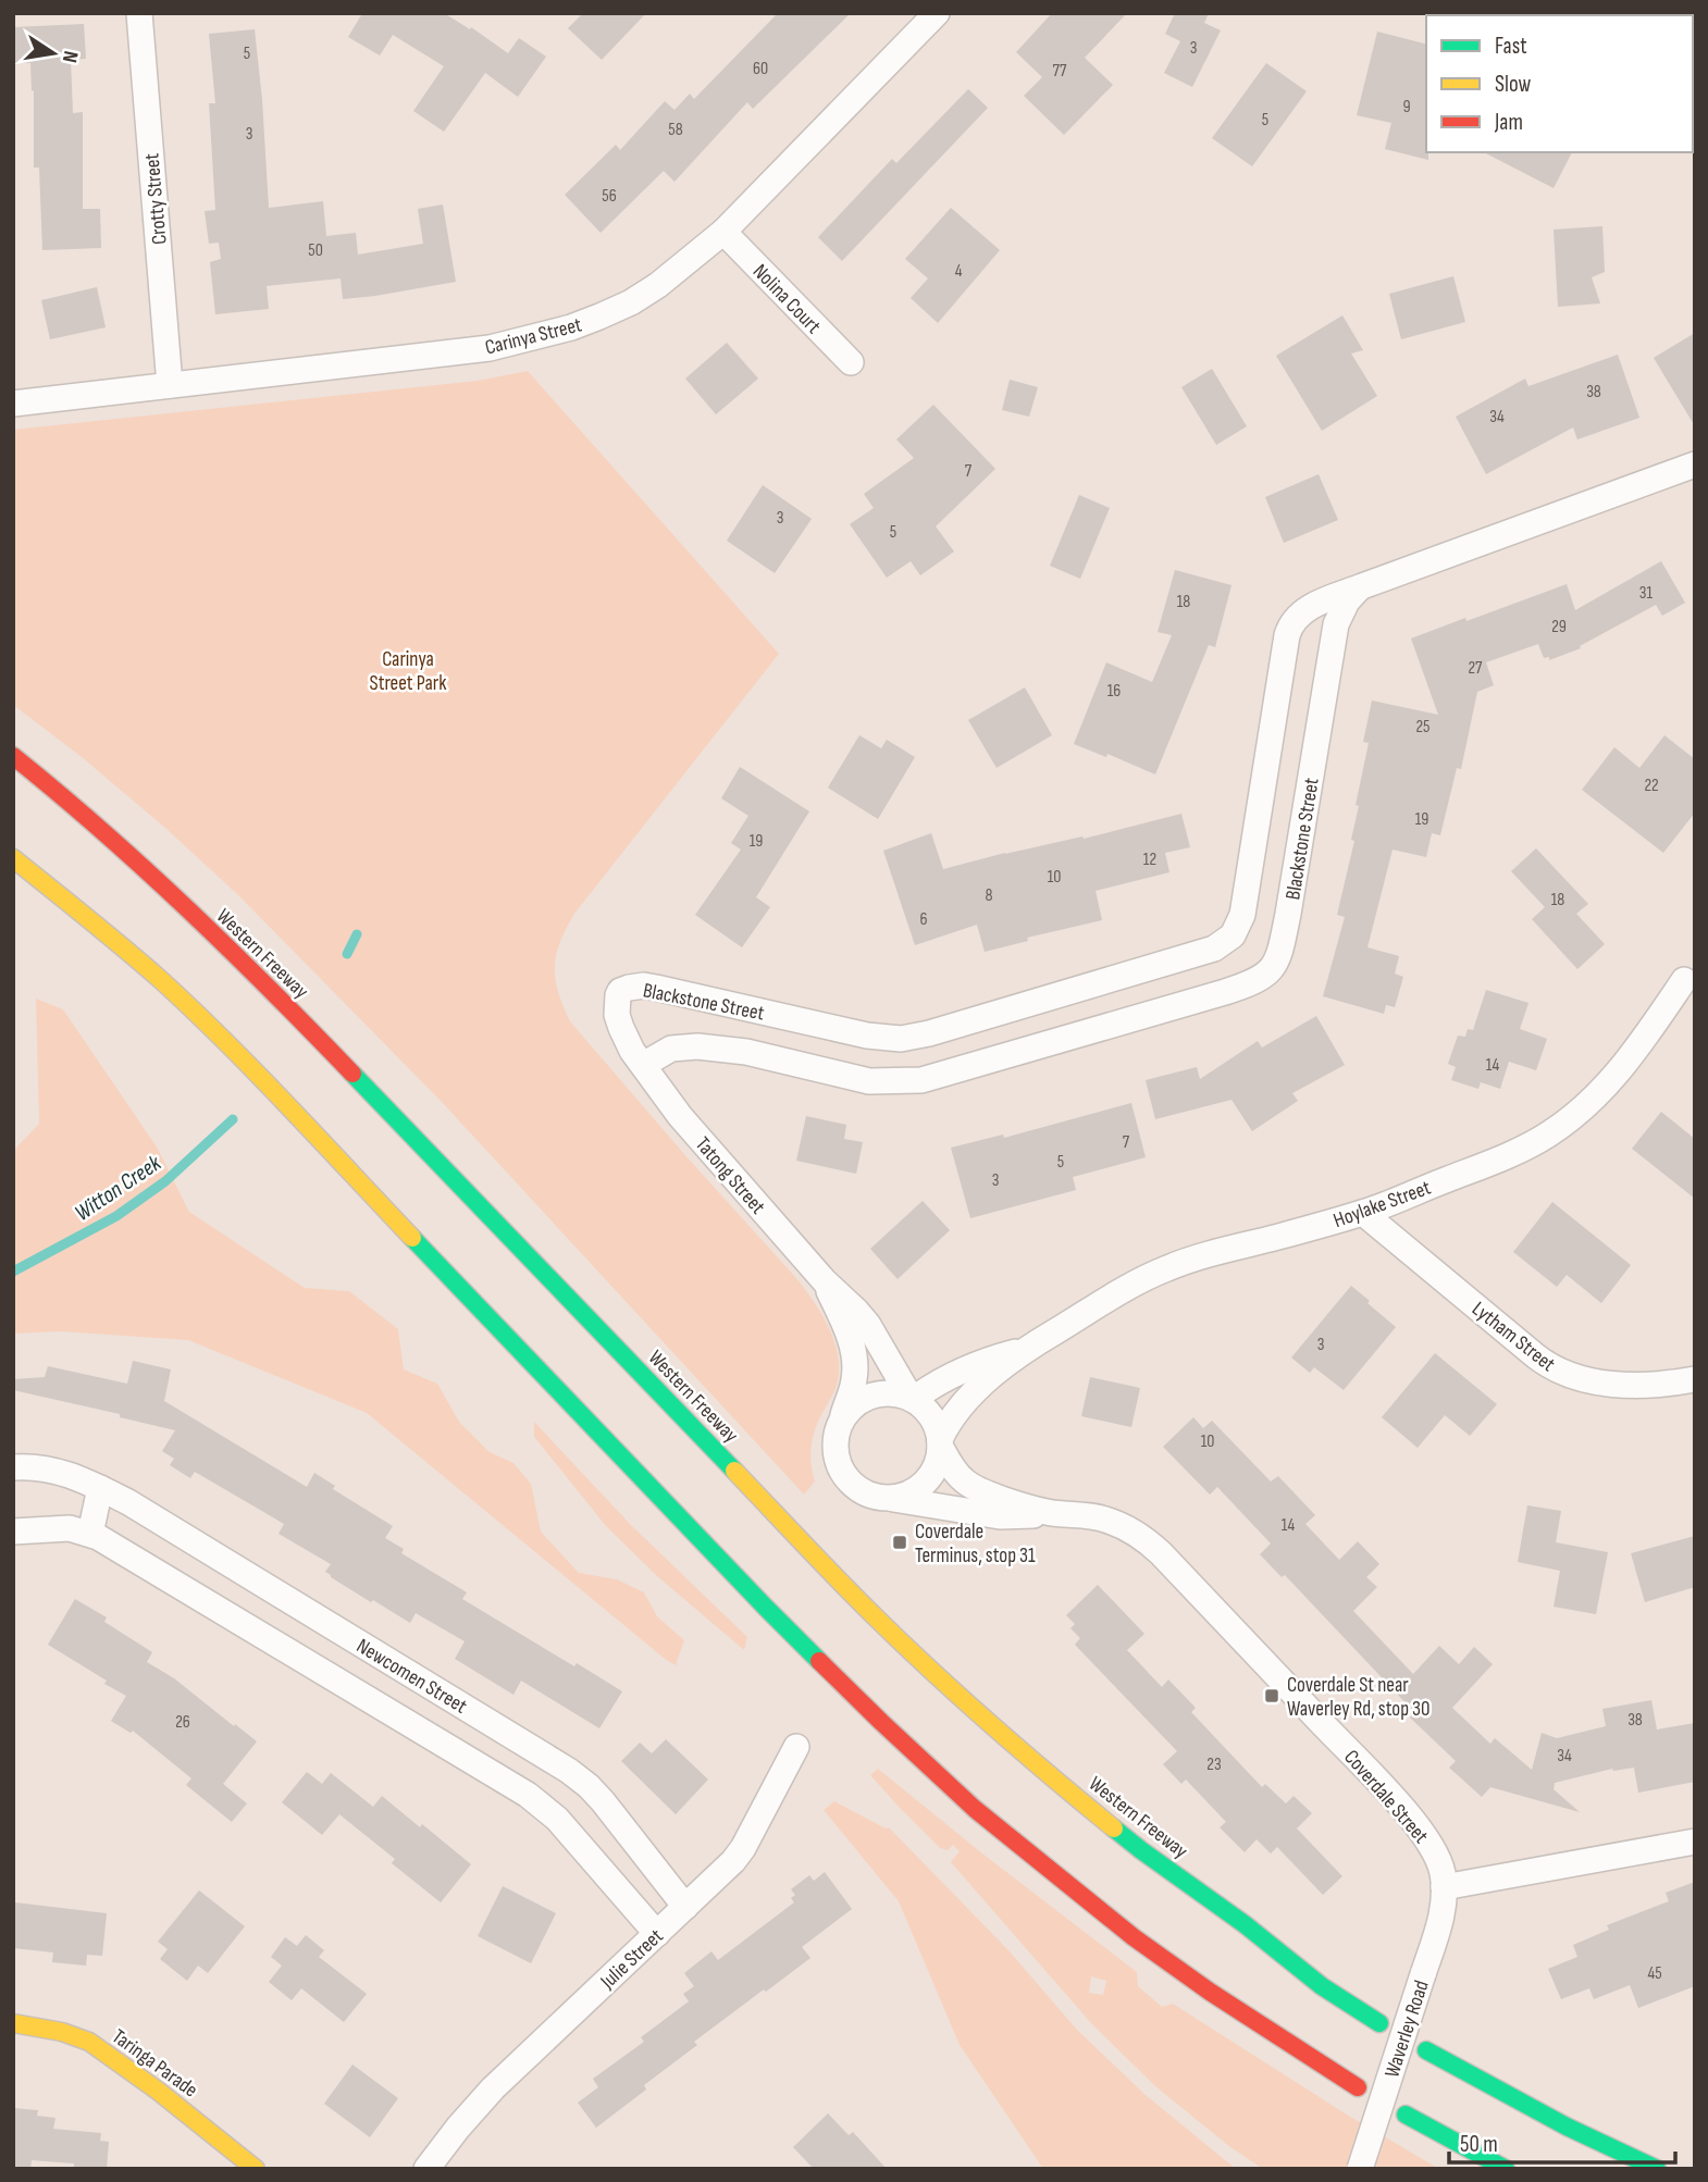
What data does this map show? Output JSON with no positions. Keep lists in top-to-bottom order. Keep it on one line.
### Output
{"streets":{"main road":["Western Freeway","Taringa Parade"],"street":["Crotty Street","Nolina Court","Carinya Street","Blackstone Street","Tatong Street","Hoylake Street","Lytham Street","Newcomen Street","Coverdale Street","Julie Street","Waverley Road"]},"crossings":[["Crotty Street","Carinya Street"],["Nolina Court","Carinya Street"],["Blackstone Street","Tatong Street"],["Tatong Street","Hoylake Street"],["Tatong Street","Coverdale Street"],["Hoylake Street","Lytham Street"],["Hoylake Street","Coverdale Street"],["Newcomen Street","Julie Street"],["Coverdale Street","Waverley Road"]],"water":["Witton Creek"],"parks":["Carinya Street Park"],"places":{"transit":["Coverdale Terminus, stop 31","Coverdale St near Waverley Rd, stop 30"]},"house_numbers":["3","5","60","77","9","5","58","3","56","50","4","38","34","7","3","5","31","18","29","27","16","25","22","19","19","12","10","8","18","6","14","7","5","3","3","10","14","38","26","34","23","45"],"legend":["Fast","Slow","Jam"],"scale_bar":"50 m","north":"right"}
